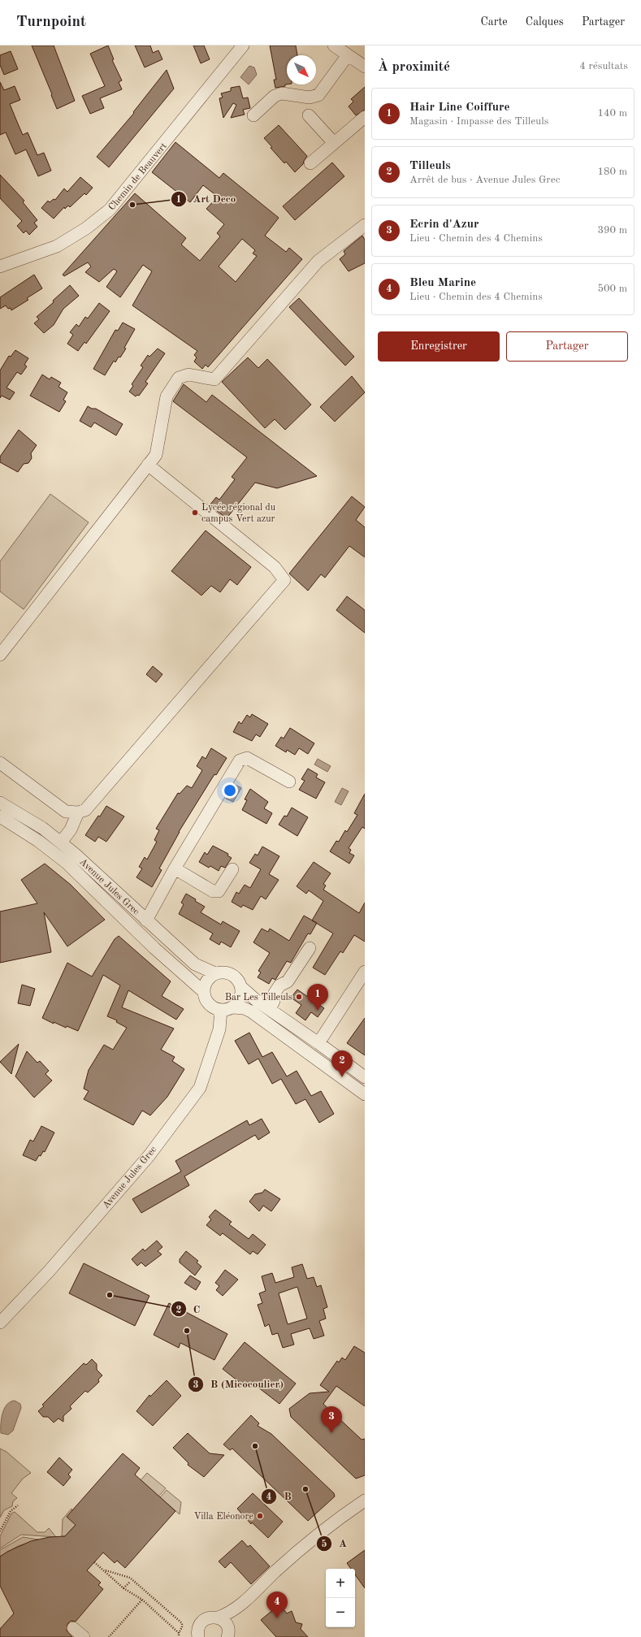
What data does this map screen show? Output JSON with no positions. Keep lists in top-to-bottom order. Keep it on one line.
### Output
{"streets":{"street":["Chemin de Beauvert","Avenue Jules Grec"]},"places":["Art Deco","Lycée régional du campus Vert azur","Bar Les Tilleuls","C","B (Micocoulier)","B","A","Villa Eléonore"],"north":"bottom right","page":{"header":"Turnpoint","nav":["Carte","Calques","Partager"],"heading":["À proximité","4 résultats"],"list":[{"mark":"1","name":"Hair Line Coiffure","note":"Magasin · Impasse des Tilleuls","value":"140 m"},{"mark":"2","name":"Tilleuls","note":"Arrêt de bus · Avenue Jules Grec","value":"180 m"},{"mark":"3","name":"Ecrin d'Azur","note":"Lieu · Chemin des 4 Chemins","value":"390 m"},{"mark":"4","name":"Bleu Marine","note":"Lieu · Chemin des 4 Chemins","value":"500 m"}],"buttons":["Enregistrer","Partager"],"pins":["1","2","3","4"],"map_buttons":["+","−"]}}
